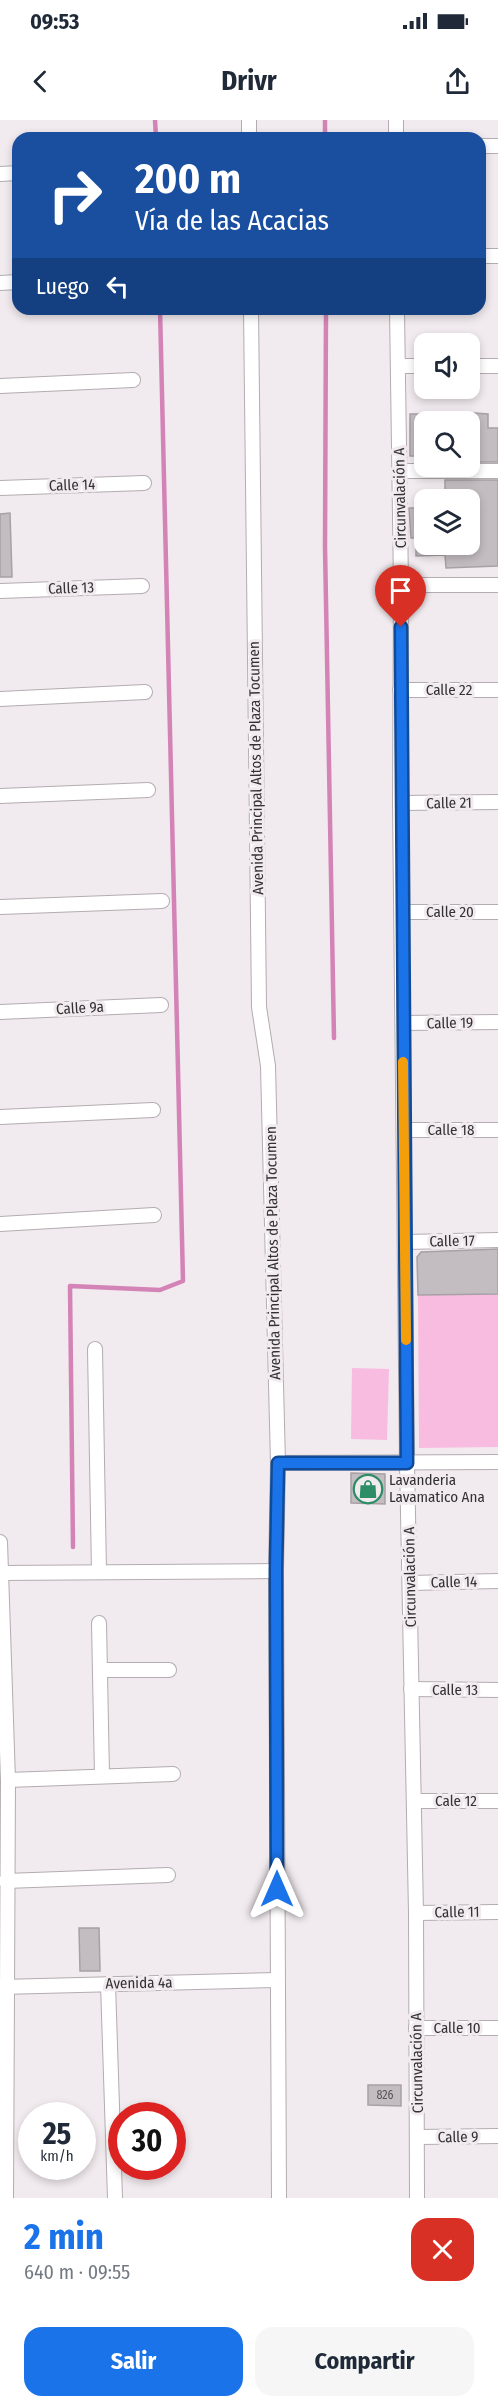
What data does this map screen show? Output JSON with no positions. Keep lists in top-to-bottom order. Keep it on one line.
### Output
{"streets":{"street":["Calle 14","Circunvalación A","Calle 13","Calle 22","Avenida Principal Altos de Plaza Tocumen","Calle 21","Calle 20","Calle 9a","Calle 19","Calle 18","Calle 17","Cale 12","Calle 11","Avenida 4a","Calle 10","Calle 9"]},"crossings":[["Calle 14","Circunvalación A"],["Circunvalación A","Calle 13"],["Circunvalación A","Calle 22"],["Circunvalación A","Calle 21"],["Circunvalación A","Calle 20"],["Circunvalación A","Calle 19"],["Circunvalación A","Calle 18"],["Circunvalación A","Calle 17"],["Circunvalación A","Cale 12"],["Circunvalación A","Calle 11"],["Circunvalación A","Calle 10"],["Circunvalación A","Calle 9"],["Avenida Principal Altos de Plaza Tocumen","Avenida 4a"]],"places":{"shop":["Lavanderia Lavamatico Ana"]},"house_numbers":["826"],"page":{"status":"09:53","header":"Drivr","turn":["200 m","Vía de las Acacias"],"then":"Luego","speed":"25 km/h","limit":"30","heading":["2 min","640 m · 09:55"],"buttons":["Salir","Compartir"]}}
